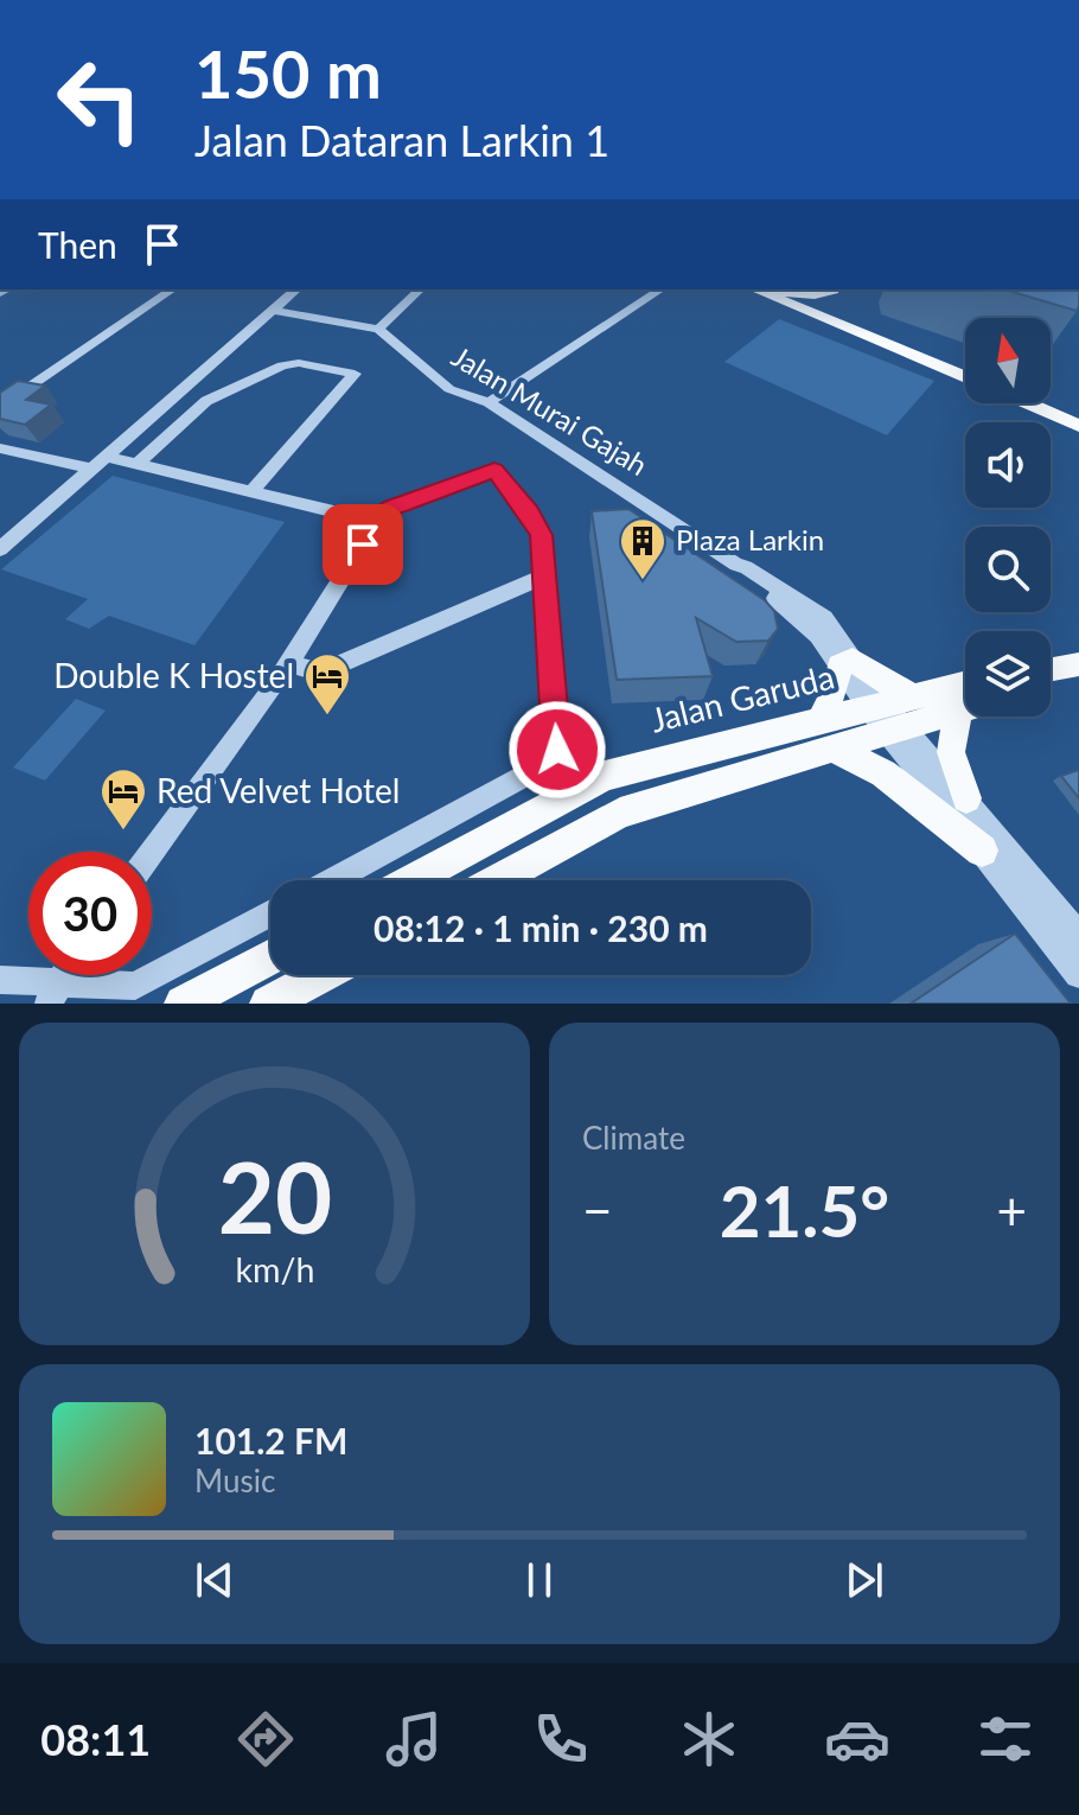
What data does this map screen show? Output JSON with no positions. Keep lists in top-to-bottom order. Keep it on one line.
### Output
{"streets":{"main road":["Jalan Garuda"],"street":["Jalan Murai Gajah"]},"crossings":[["Jalan Murai Gajah","Jalan Garuda"]],"places":{"building":["Plaza Larkin"],"hotel":["Double K Hostel","Red Velvet Hotel"]},"north":"top","page":{"turn":["150 m","Jalan Dataran Larkin 1"],"then":"Then","limit":"30","trip":"08:12 · 1 min · 230 m","tile":"Climate","heat":["−","21.5°","+"],"song":["101.2 FM","Music"],"tabs":"08:11","gauge":["20","km/h"]}}
